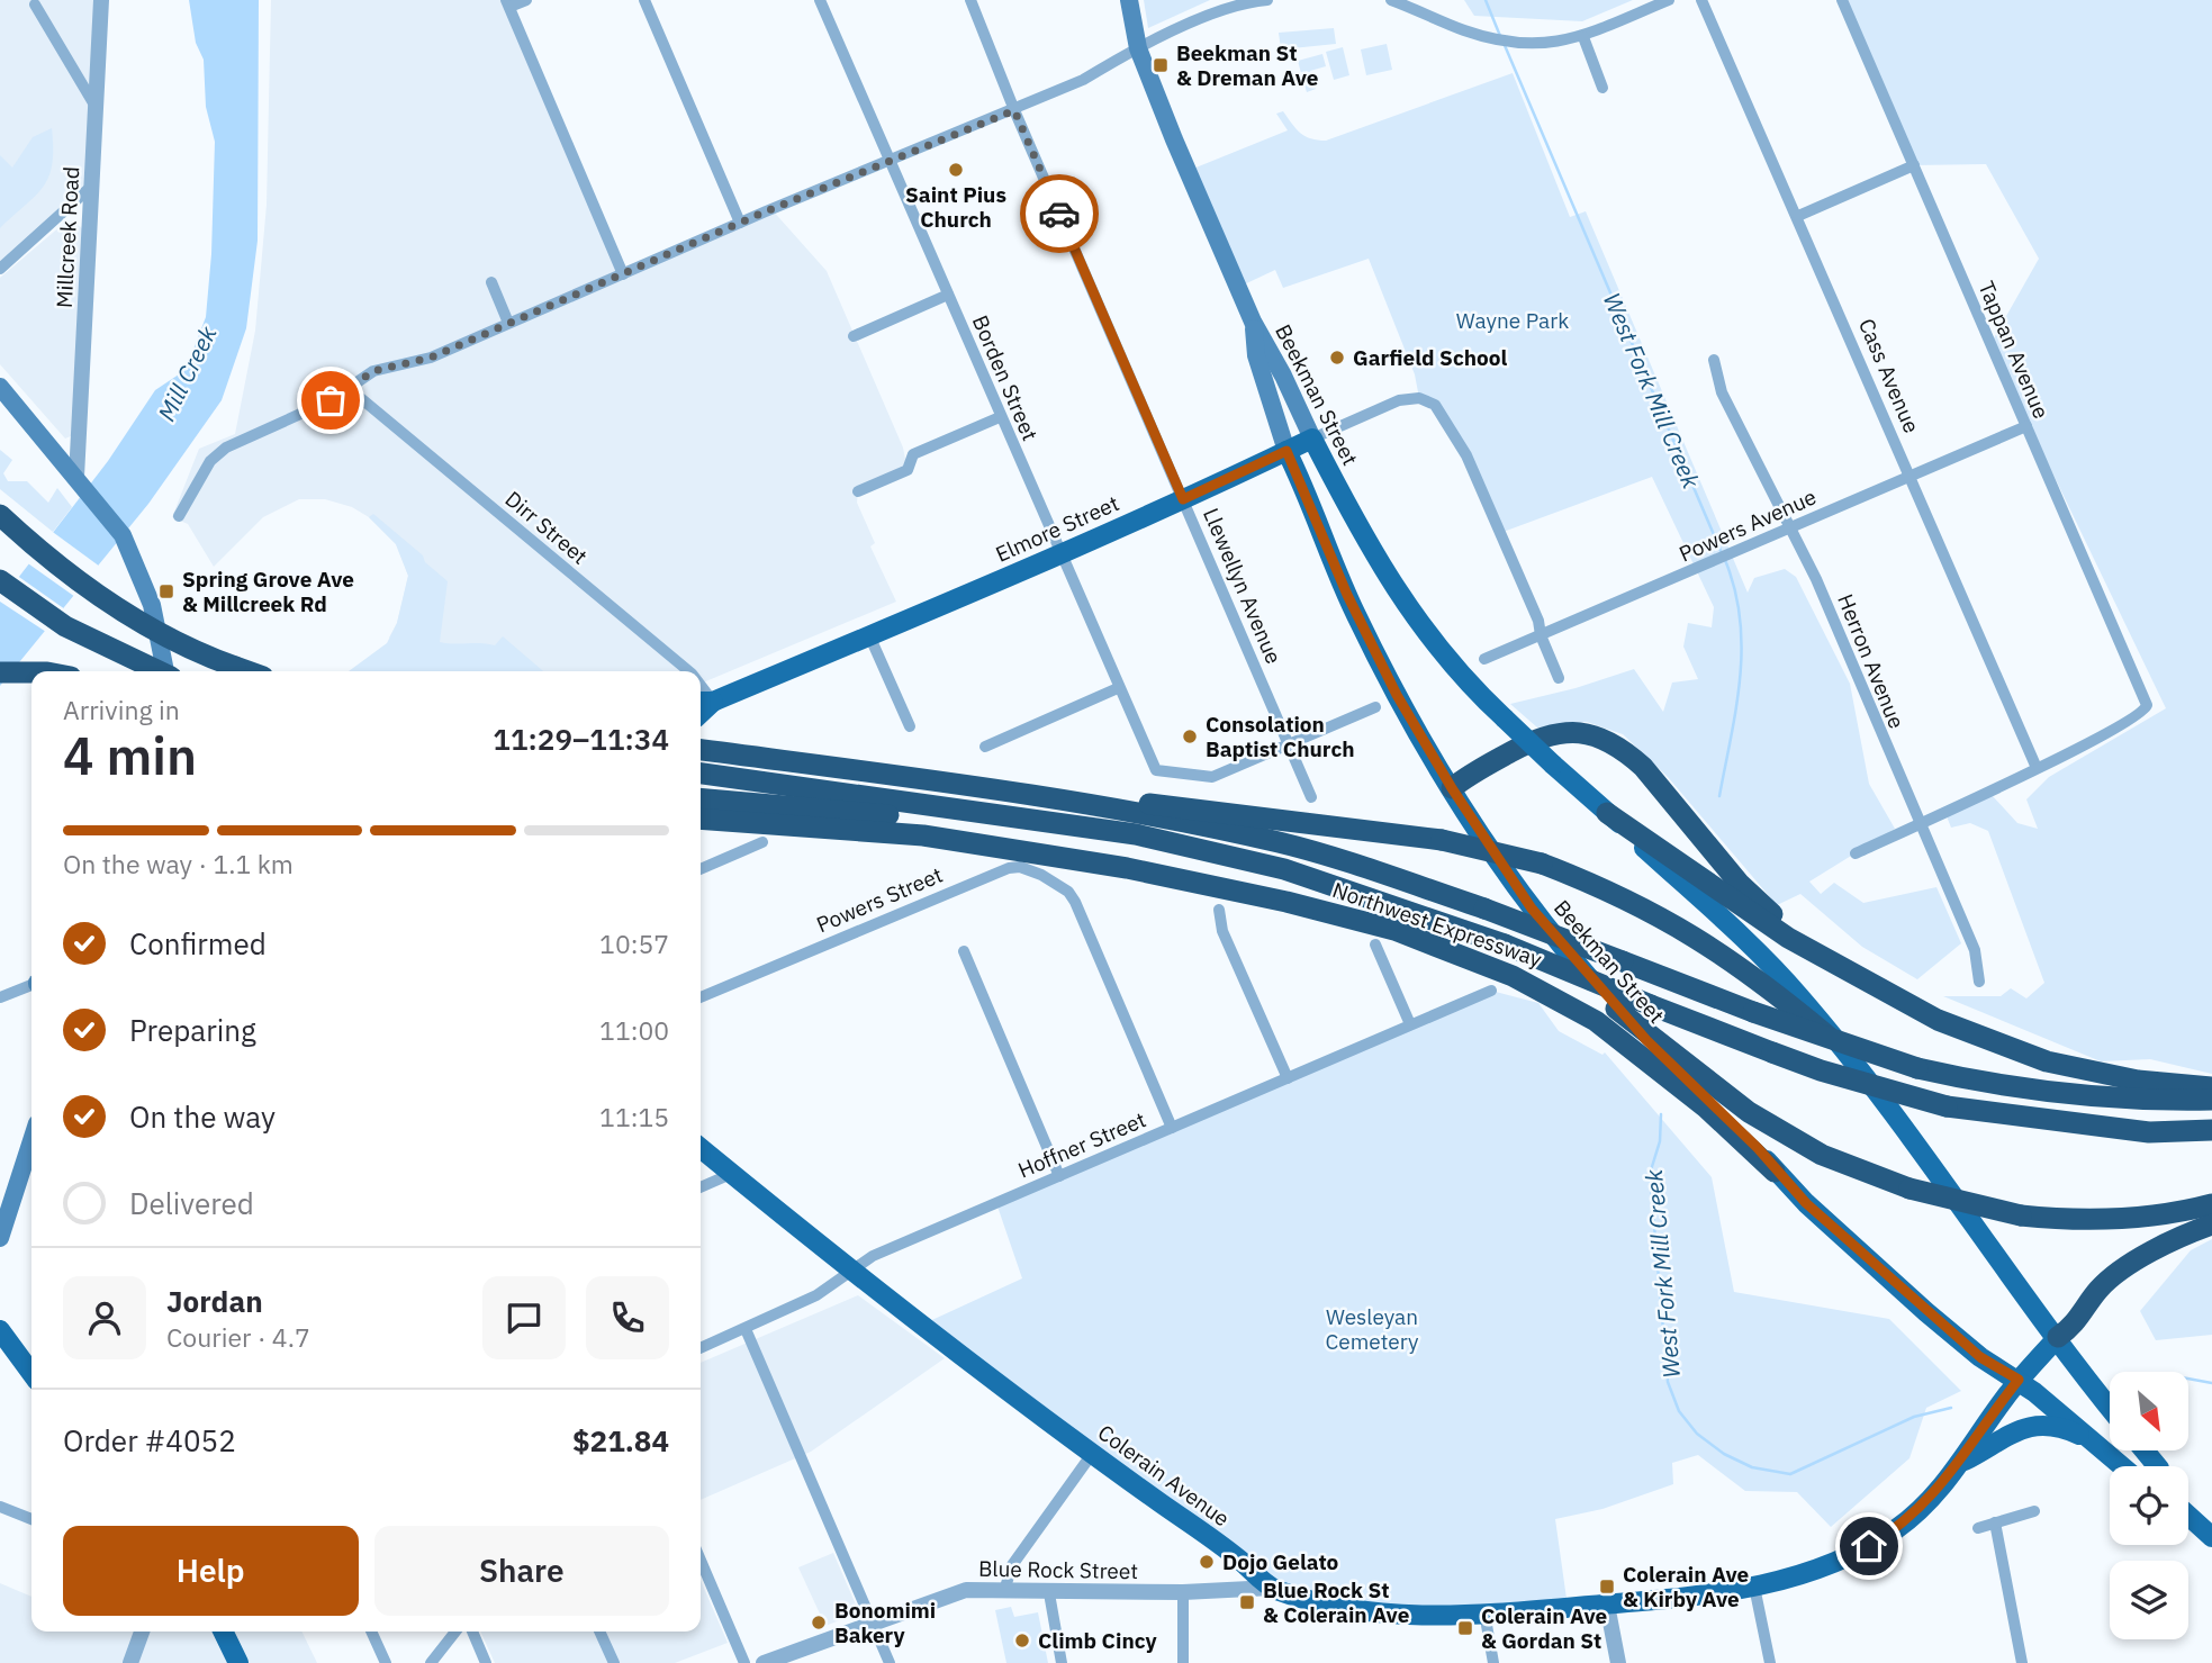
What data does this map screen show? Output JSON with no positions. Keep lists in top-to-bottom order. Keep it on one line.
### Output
{"streets":{"highway":["Northwest Expressway"],"main road":["Beekman Street","Elmore Street","Colerain Avenue"],"street":["Millcreek Road","Tappan Avenue","Cass Avenue","Borden Street","Powers Avenue","Dirr Street","Llewellyn Avenue","Herron Avenue","Powers Street","Hoffner Street","Blue Rock Street"]},"crossings":[["Tappan Avenue","Cass Avenue"],["Tappan Avenue","Powers Avenue"],["Cass Avenue","Powers Avenue"],["Borden Street","Elmore Street"],["Borden Street","Llewellyn Avenue"],["Beekman Street","Elmore Street"],["Beekman Street","Colerain Avenue"],["Powers Avenue","Elmore Street"],["Powers Avenue","Herron Avenue"],["Elmore Street","Llewellyn Avenue"],["Powers Street","Hoffner Street"],["Hoffner Street","Colerain Avenue"],["Colerain Avenue","Blue Rock Street"]],"water":["Mill Creek","West Fork Mill Creek"],"parks":["Wayne Park","Wesleyan Cemetery"],"places":{"transit":["Beekman St & Dreman Ave","Spring Grove Ave & Millcreek Rd","Colerain Ave & Kirby Ave","Blue Rock St & Colerain Ave","Colerain Ave & Gordan St"],"other":["Saint Pius Church","Garfield School","Consolation Baptist Church","Dojo Gelato","Bonomimi Bakery","Climb Cincy"]},"north":"bottom right","page":{"heading":["4 min","Arriving in","11:29–11:34"],"panel":["Jordan","Courier · 4.7","Order #4052","$21.84"],"bar":"On the way · 1.1 km","list":[["Confirmed","10:57"],["Preparing","11:00"],["On the way","11:15"],"Delivered"],"buttons":["Help","Share"]}}
